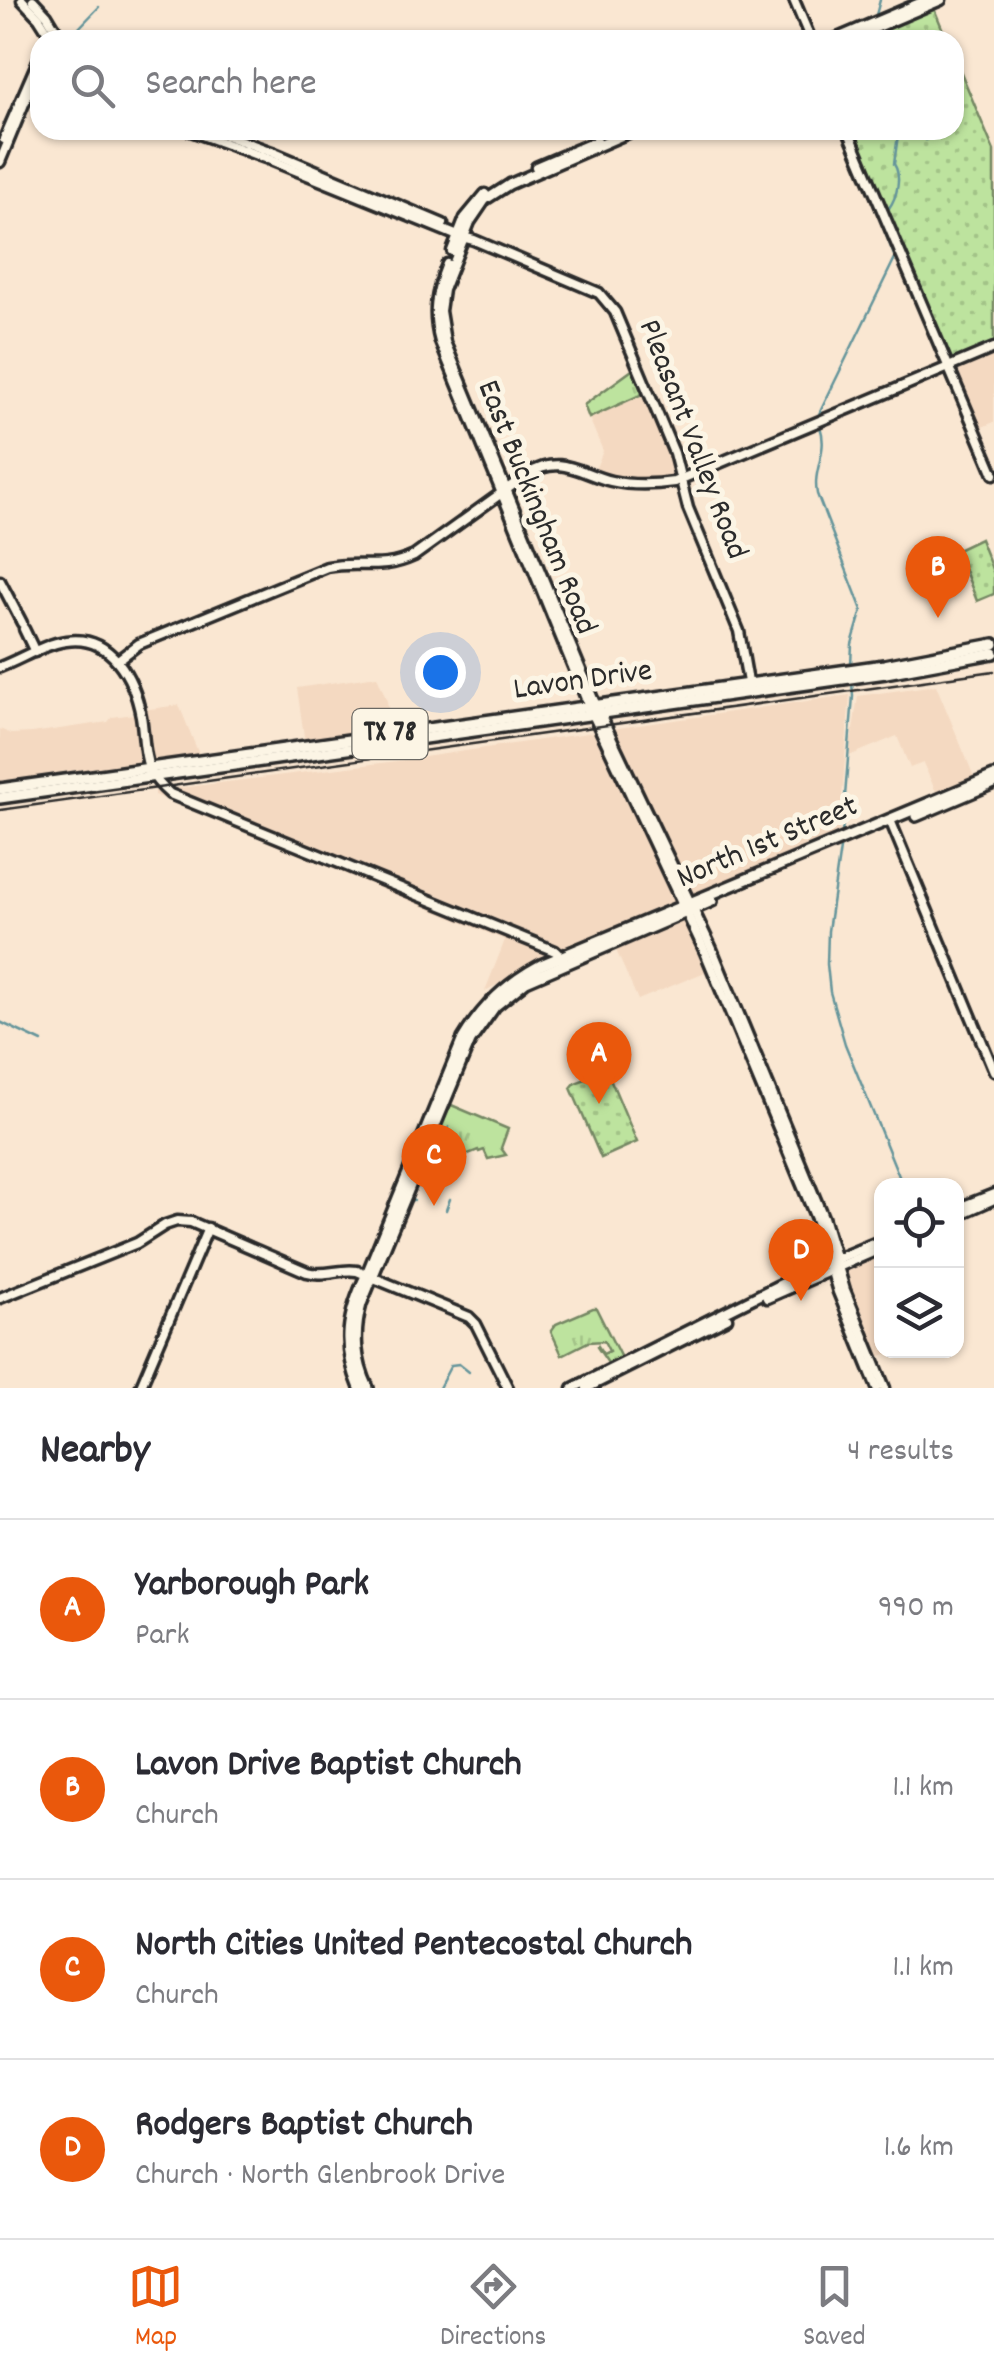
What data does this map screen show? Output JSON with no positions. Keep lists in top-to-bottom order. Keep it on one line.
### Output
{"streets":{"main road":["Pleasant Valley Road","East Buckingham Road","Lavon Drive","TX 78","North 1st Street"]},"crossings":[["Pleasant Valley Road","East Buckingham Road"],["Pleasant Valley Road","Lavon Drive"],["East Buckingham Road","Lavon Drive"],["East Buckingham Road","North 1st Street"]],"page":{"search":"Search here","pins":["B","A","C","D"],"heading":["Nearby","4 results"],"list":[{"mark":"A","name":"Yarborough Park","note":"Park","value":"990 m"},{"mark":"B","name":"Lavon Drive Baptist Church","note":"Church","value":"1.1 km"},{"mark":"C","name":"North Cities United Pentecostal Church","note":"Church","value":"1.1 km"},{"mark":"D","name":"Rodgers Baptist Church","note":"Church · North Glenbrook Drive","value":"1.6 km"}],"nav":["Map","Directions","Saved"]}}
